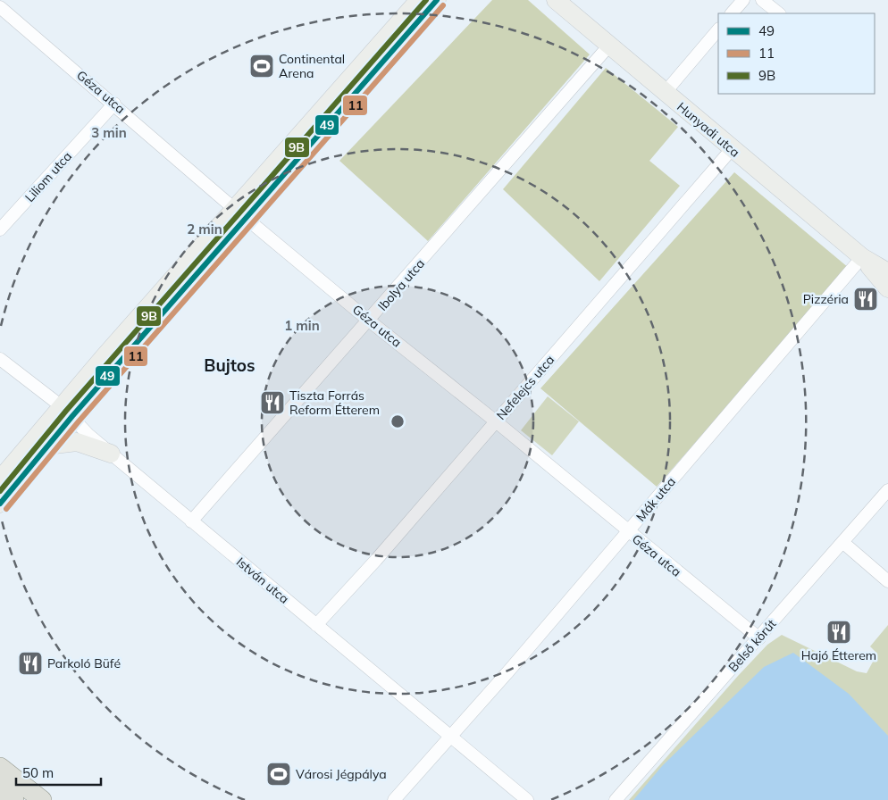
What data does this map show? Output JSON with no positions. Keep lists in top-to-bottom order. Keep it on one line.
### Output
{"streets":{"street":["Géza utca","Hunyadi utca","Liliom utca","Ibolya utca","Nefelejcs utca","Mák utca","István utca","Belső körút"]},"crossings":[["Géza utca","Liliom utca"],["Géza utca","Ibolya utca"],["Géza utca","Nefelejcs utca"],["Géza utca","Mák utca"],["Géza utca","Belső körút"],["Hunyadi utca","Ibolya utca"],["Hunyadi utca","Nefelejcs utca"],["Hunyadi utca","Mák utca"],["Ibolya utca","István utca"],["Nefelejcs utca","István utca"],["Mák utca","István utca"]],"districts":["Bujtos"],"places":{"sports":["Continental Arena","Városi Jégpálya"],"restaurant":["Pizzéria","Tiszta Forrás Reform Étterem","Hajó Étterem","Parkoló Büfé"]},"lines":["transit line 49","transit line 9B","transit line 11"],"legend":["49","11","9B"],"scale_bar":"50 m","rings":["3 min","2 min","1 min"]}
